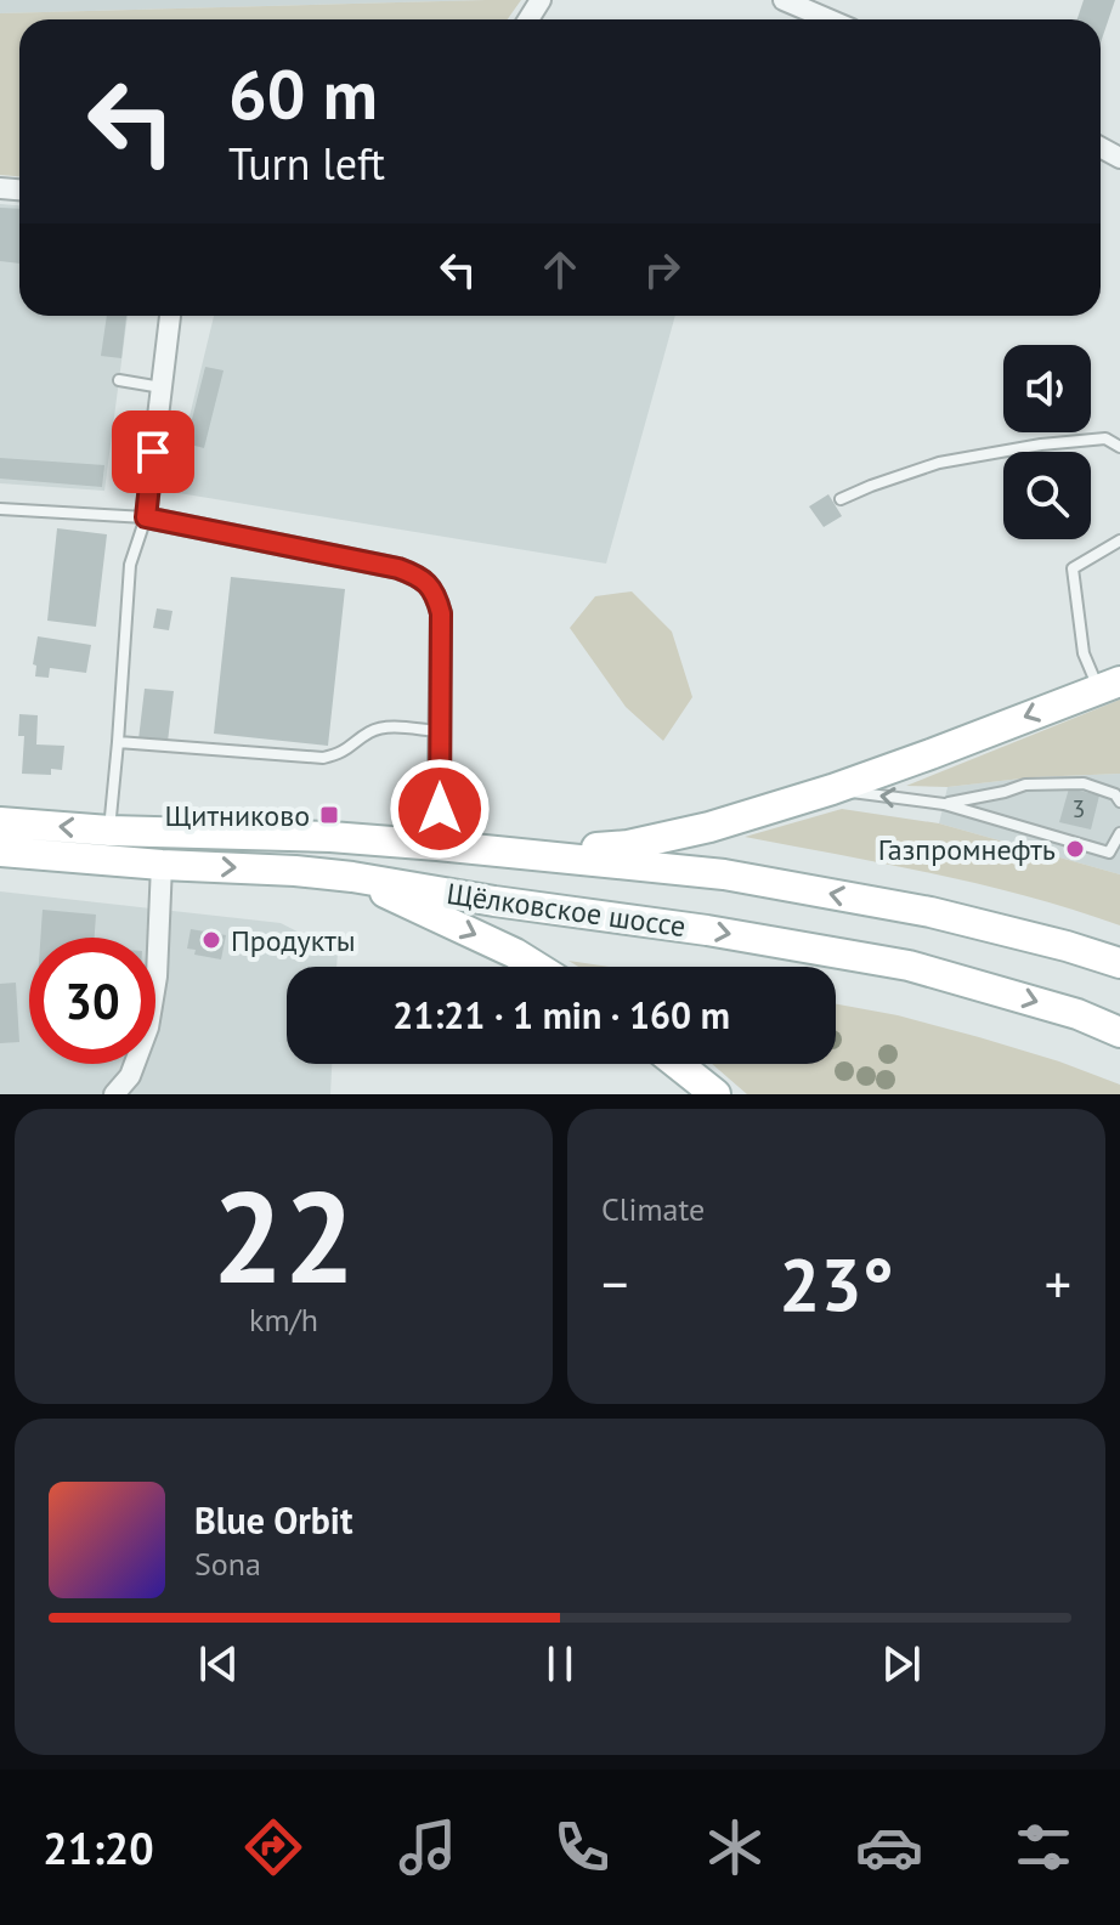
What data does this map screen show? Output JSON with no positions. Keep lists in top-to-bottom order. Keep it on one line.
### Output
{"streets":{"main road":["Щёлковское шоссе"]},"places":{"transit":["Щитниково"],"other":["Газпромнефть","Продукты"]},"house_numbers":["3"],"page":{"turn":["60 m","Turn left"],"limit":"30","trip":"21:21 · 1 min · 160 m","tile":[["22","km/h"],"Climate"],"heat":["−","23°","+"],"song":["Blue Orbit","Sona"],"tabs":"21:20"}}
